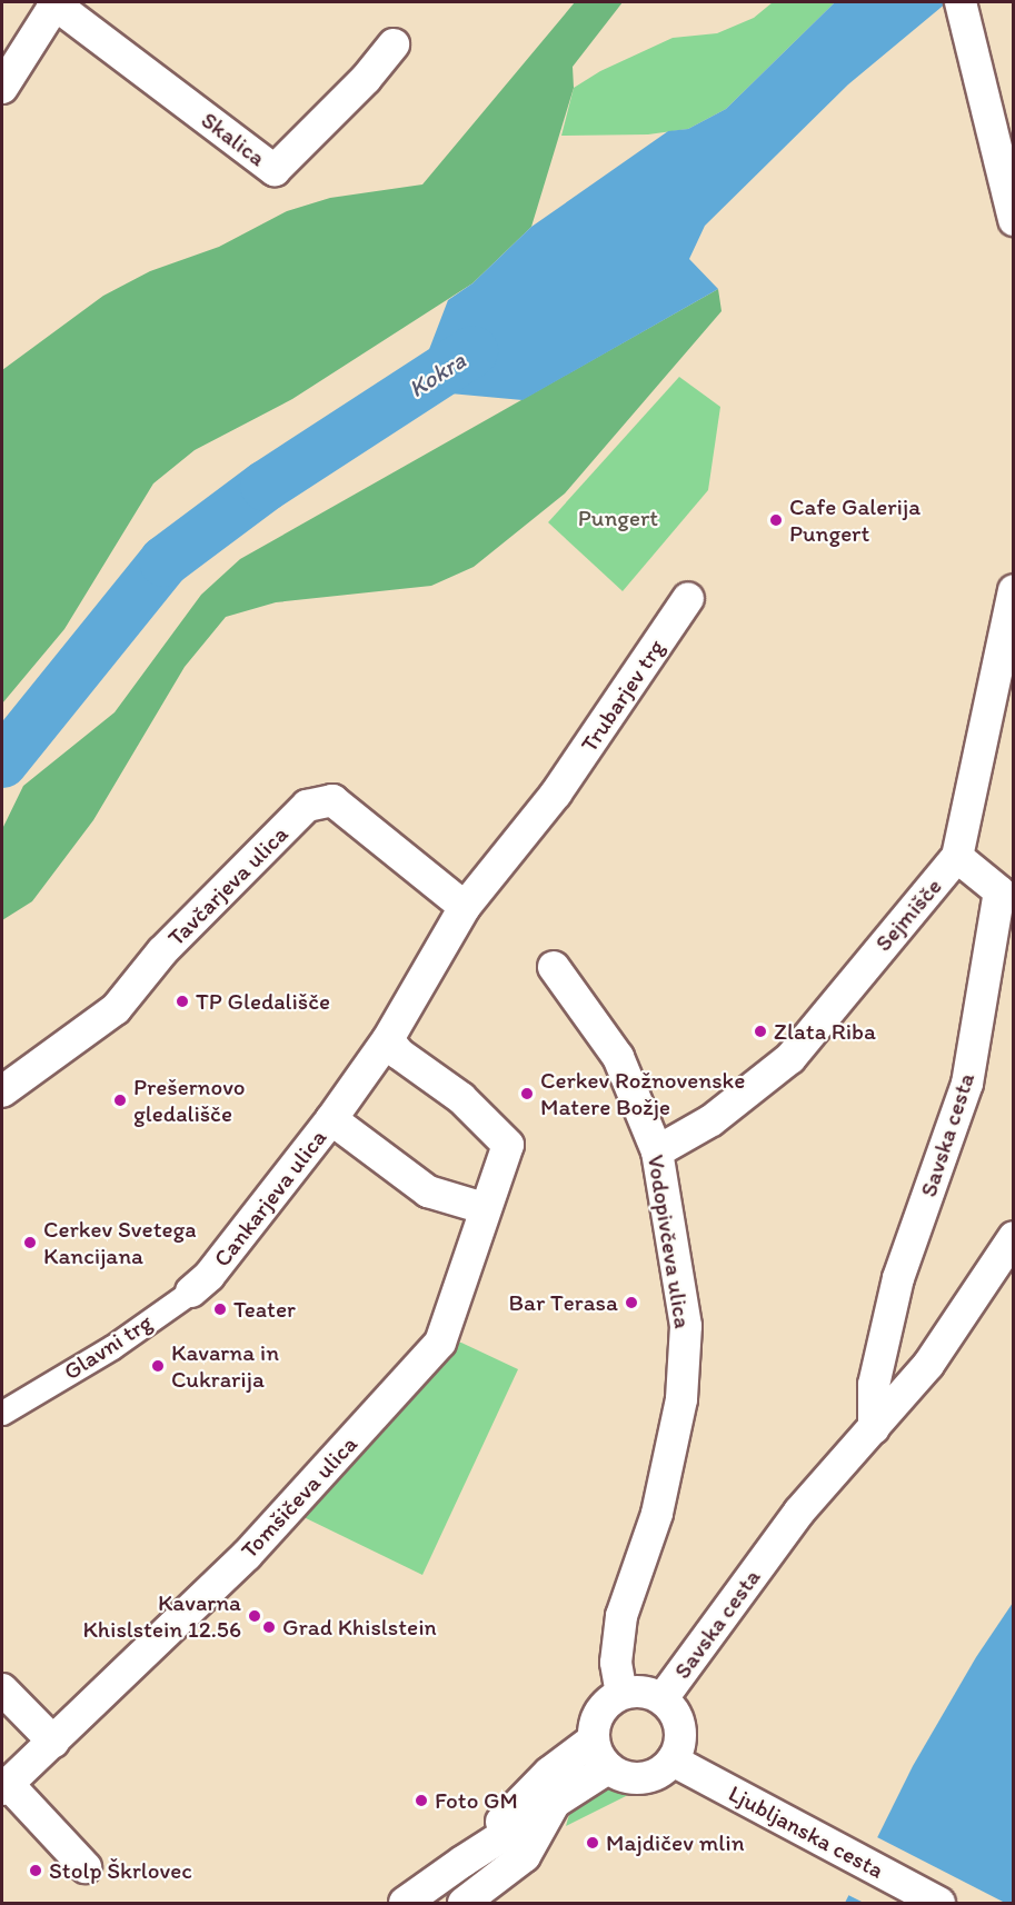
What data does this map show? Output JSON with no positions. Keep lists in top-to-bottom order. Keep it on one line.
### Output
{"streets":{"street":["Skalica","Trubarjev trg","Tavčarjeva ulica","Sejmišče","Savska cesta","Cankarjeva ulica","Vodopivčeva ulica","Glavni trg","Tomšičeva ulica","Ljubljanska cesta"]},"crossings":[["Trubarjev trg","Cankarjeva ulica"],["Tavčarjeva ulica","Cankarjeva ulica"],["Sejmišče","Savska cesta"],["Sejmišče","Vodopivčeva ulica"],["Savska cesta","Vodopivčeva ulica"],["Savska cesta","Ljubljanska cesta"],["Cankarjeva ulica","Glavni trg"],["Cankarjeva ulica","Tomšičeva ulica"],["Vodopivčeva ulica","Ljubljanska cesta"]],"water":["Kokra"],"parks":["Pungert"],"places":["Cafe Galerija Pungert","TP Gledališče","Zlata Riba","Cerkev Rožnovenske Matere Božje","Prešernovo gledališče","Cerkev Svetega Kancijana","Bar Terasa","Teater","Kavarna in Cukrarija","Kavarna Khislstein 12.56","Grad Khislstein","Foto GM","Majdičev mlin","Stolp Škrlovec"]}
